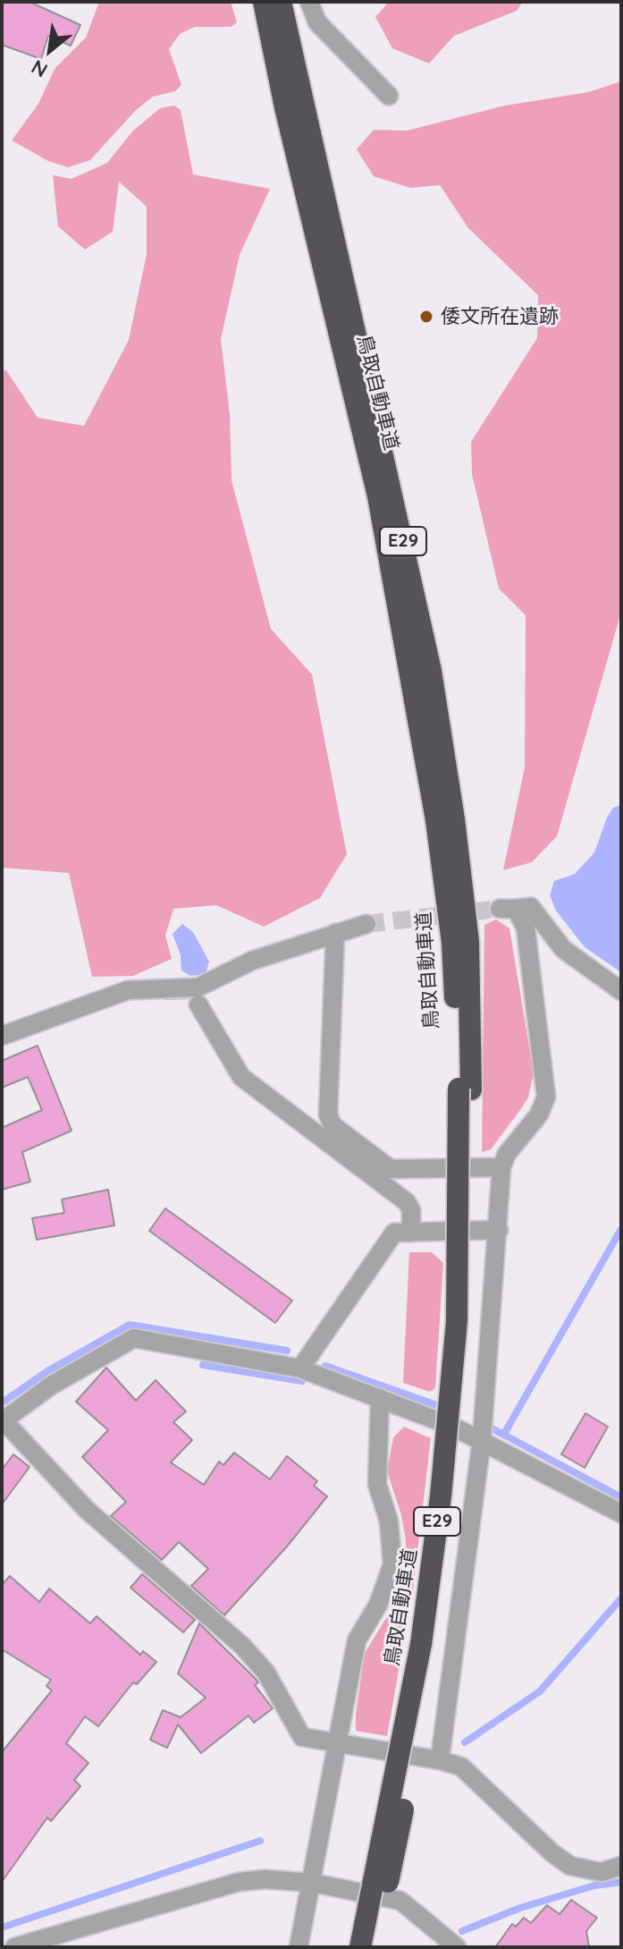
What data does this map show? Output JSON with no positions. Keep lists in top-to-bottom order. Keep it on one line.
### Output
{"streets":{"highway":["鳥取自動車道","E29"]},"places":["倭文所在遺跡"],"north":"bottom left"}
